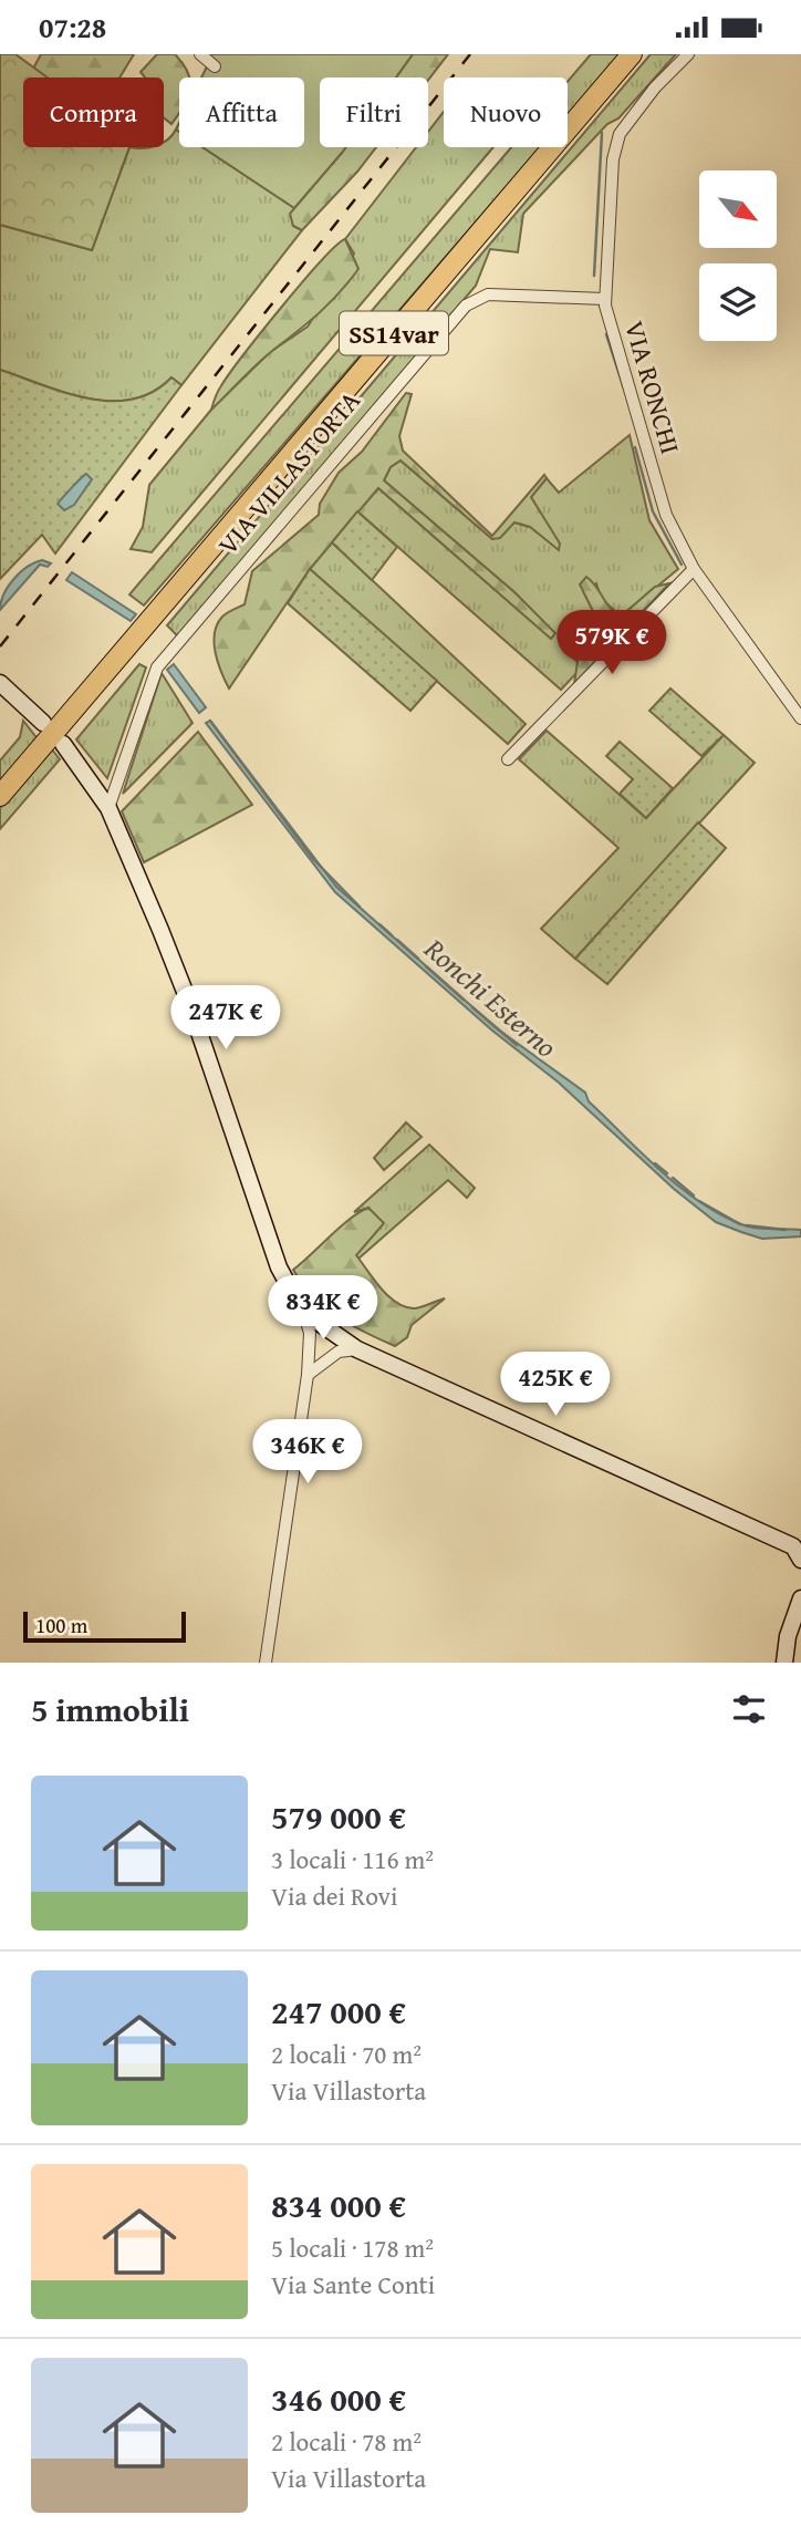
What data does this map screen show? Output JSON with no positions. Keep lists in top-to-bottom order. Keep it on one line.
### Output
{"streets":{"highway":["SS14var"],"street":["VIA RONCHI","VIA VILLASTORTA"]},"crossings":[["VIA RONCHI","VIA VILLASTORTA"]],"water":["Ronchi Esterno"],"scale_bar":"100 m","north":"bottom right","page":{"status":"07:28","chip":["Compra","Affitta","Filtri","Nuovo"],"price":["579K €","247K €","834K €","425K €","346K €"],"scale":"100 m","heading":"5 immobili","list":[{"name":"579 000 €","note":"3 locali · 116 m² · Via dei Rovi"},{"name":"247 000 €","note":"2 locali · 70 m² · Via Villastorta"},{"name":"834 000 €","note":"5 locali · 178 m² · Via Sante Conti"},{"name":"346 000 €","note":"2 locali · 78 m² · Via Villastorta"}]}}
